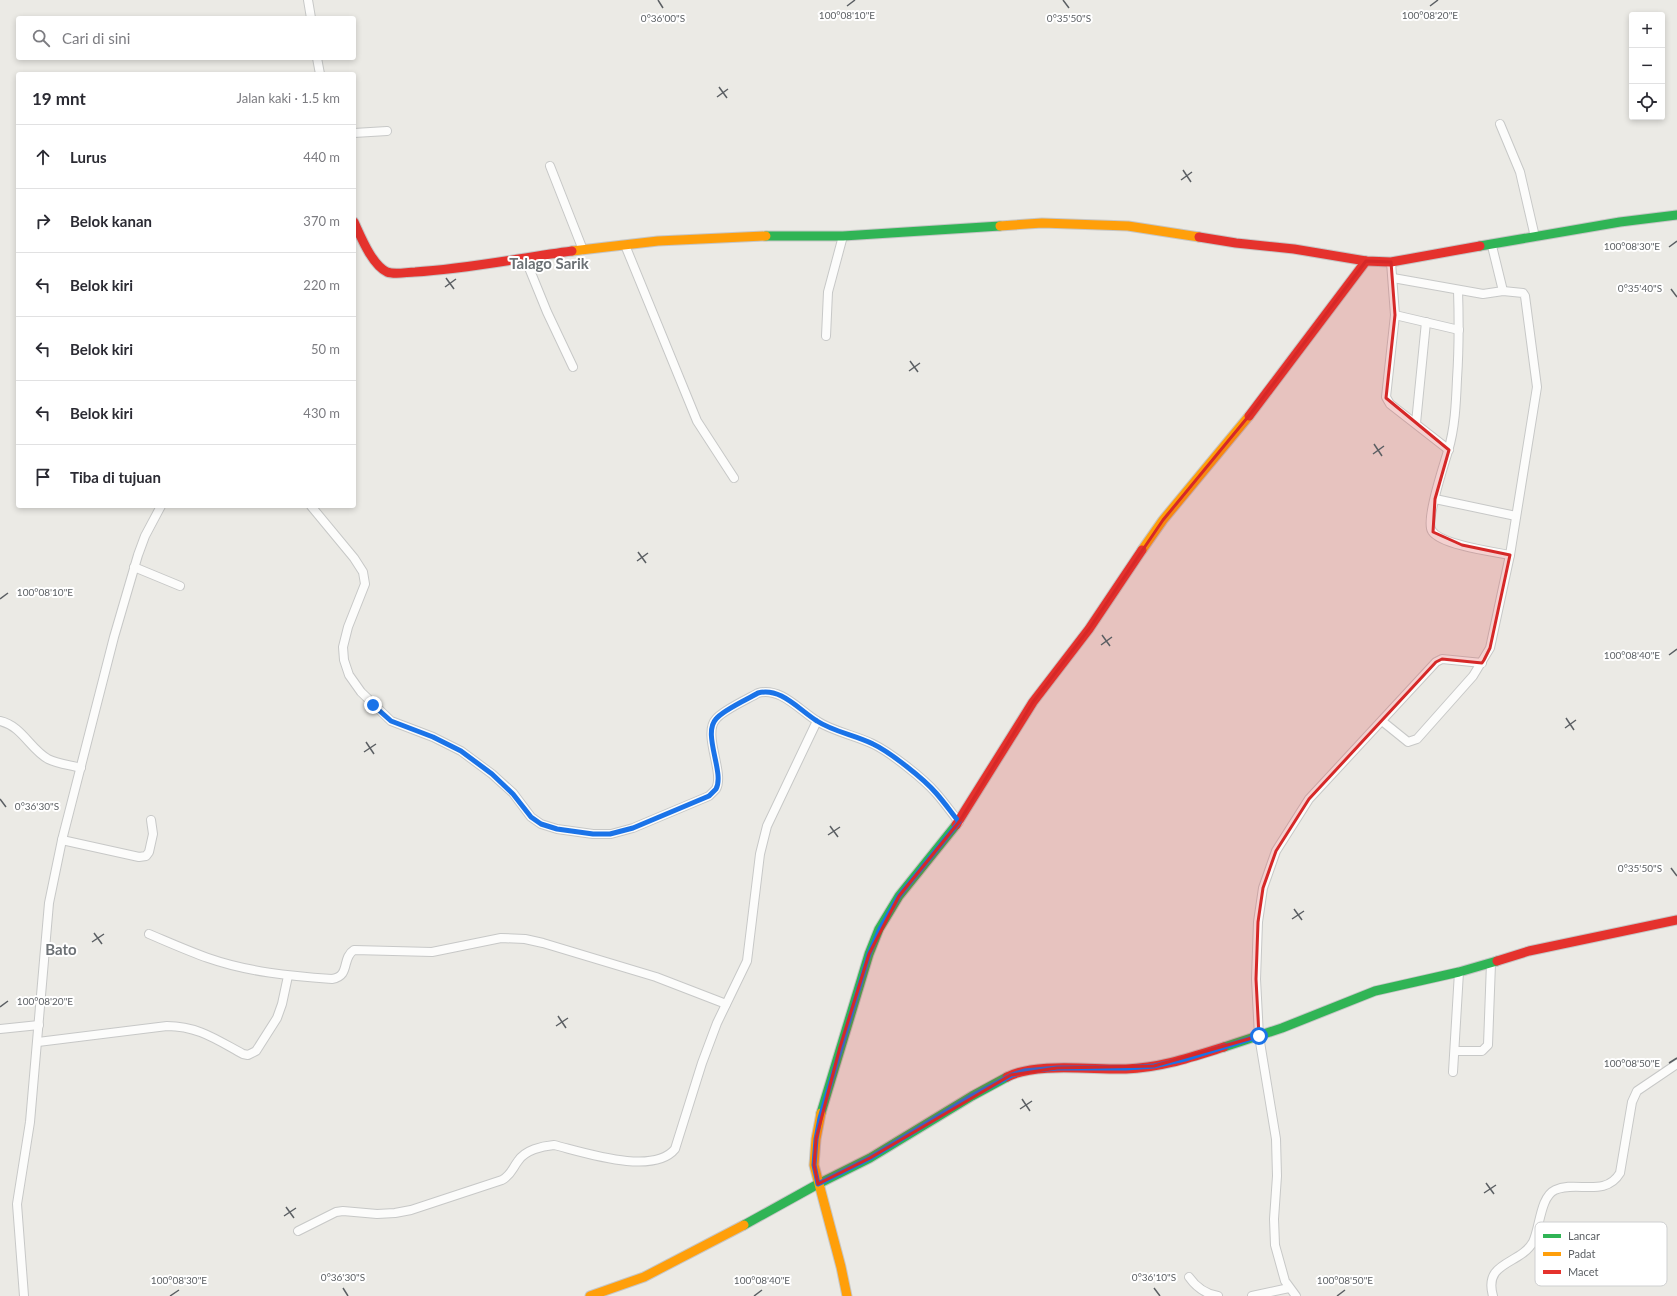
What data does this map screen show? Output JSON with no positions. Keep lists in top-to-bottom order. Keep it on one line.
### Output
{"districts":["Talago Sarik","Bato"],"legend":["Lancar","Padat","Macet"],"page":{"map_buttons":["+","−"],"search":"Cari di sini","heading":["19 mnt","Jalan kaki · 1.5 km"],"list":[["Lurus","440 m"],["Belok kanan","370 m"],["Belok kiri","220 m"],["Belok kiri","50 m"],["Belok kiri","430 m"],"Tiba di tujuan"]},"coordinates":["100°08'10\"E","100°08'20\"E","0°36'00\"S","0°35'50\"S","100°08'30\"E","0°35'40\"S","100°08'40\"E","0°36'30\"S","100°08'50\"E","0°36'10\"S"]}
